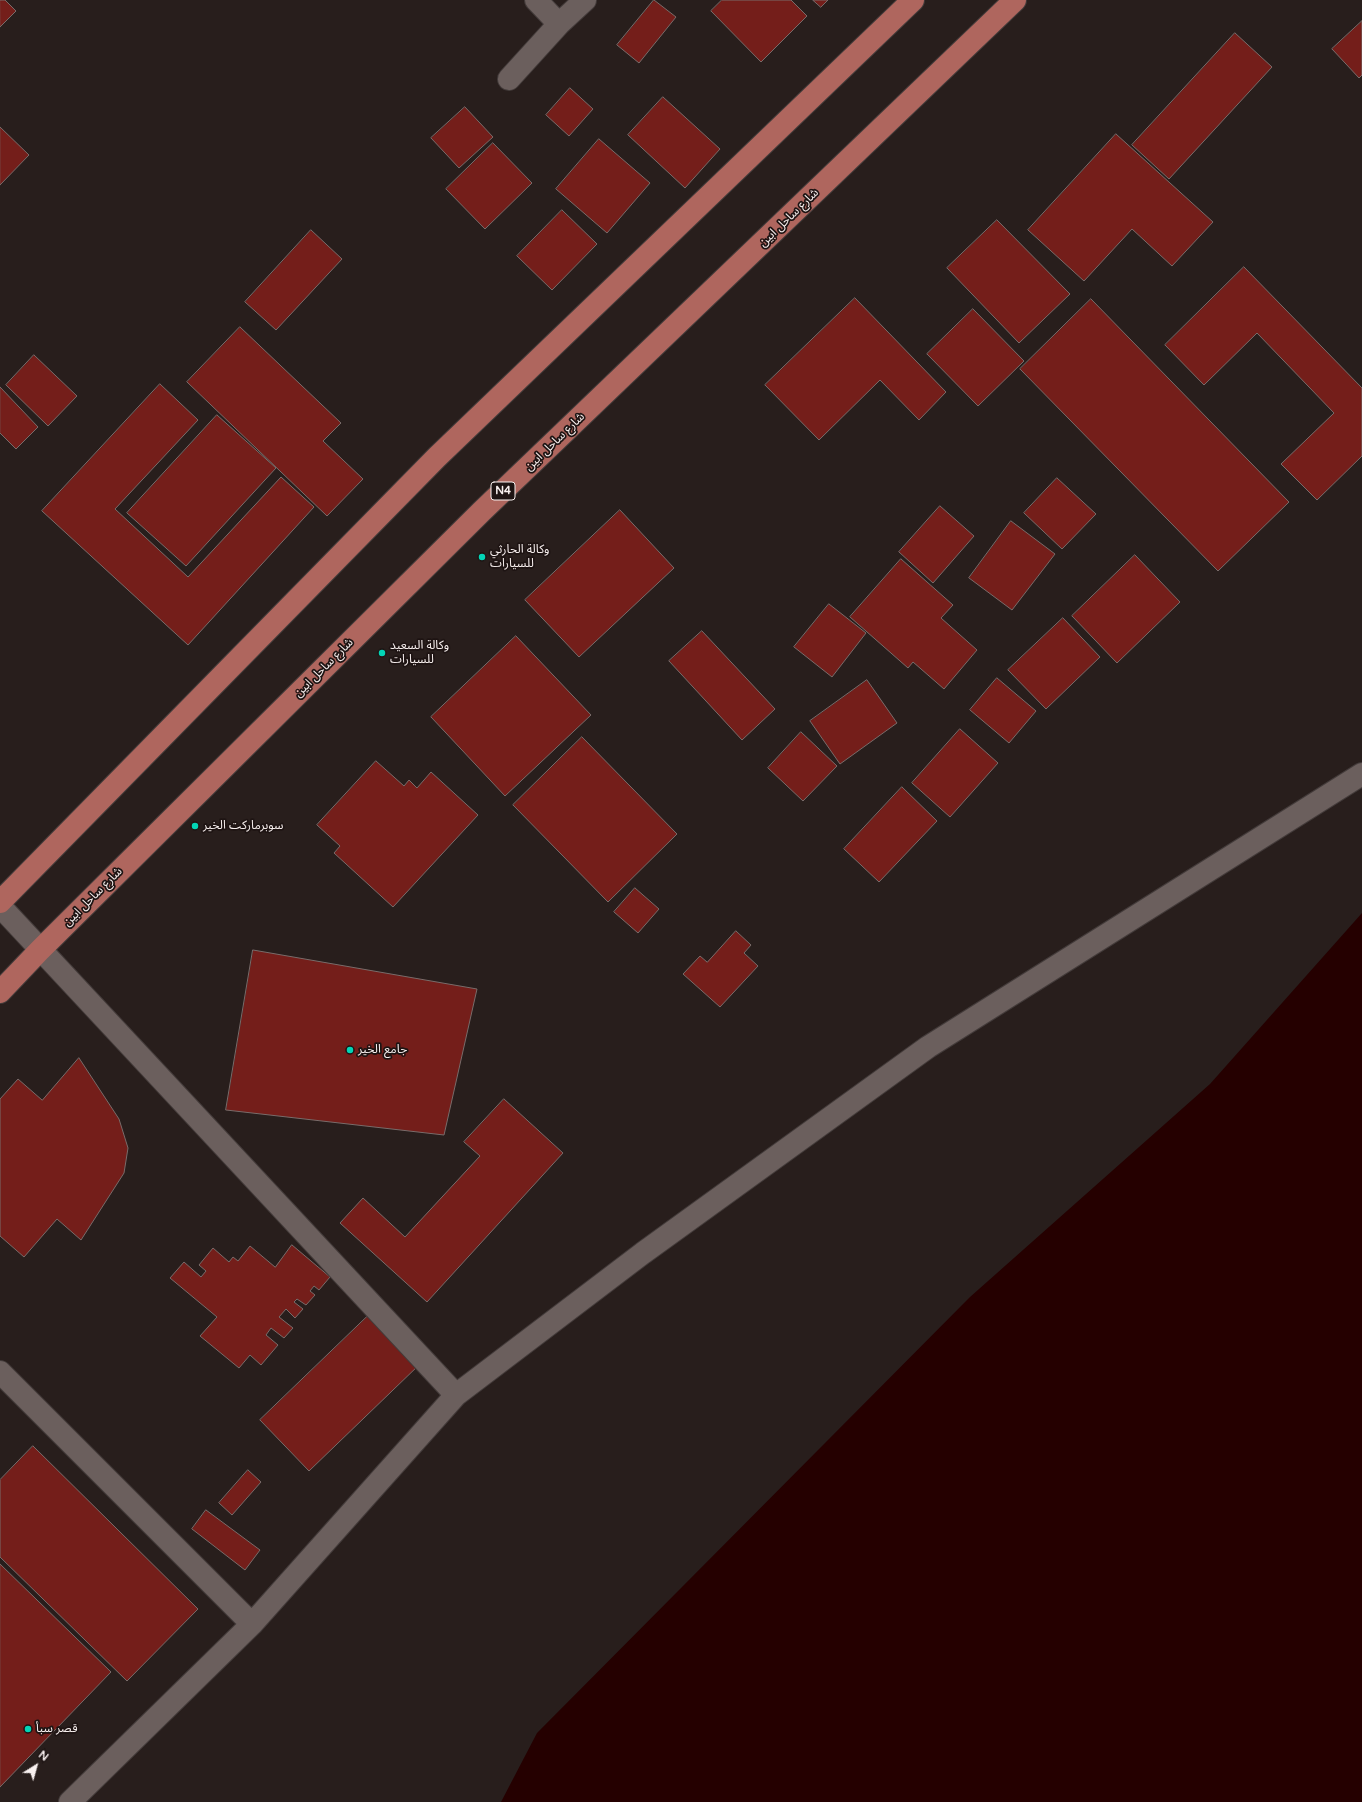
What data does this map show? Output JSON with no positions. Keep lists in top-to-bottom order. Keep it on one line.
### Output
{"streets":{"highway":["شارع ساحل ابين","N4"]},"places":["وكالة الحارثي للسيارات","وكالة السعيد للسيارات","سوبرماركت الخير","جامع الخير","قصر سبأ"],"north":"top right"}
